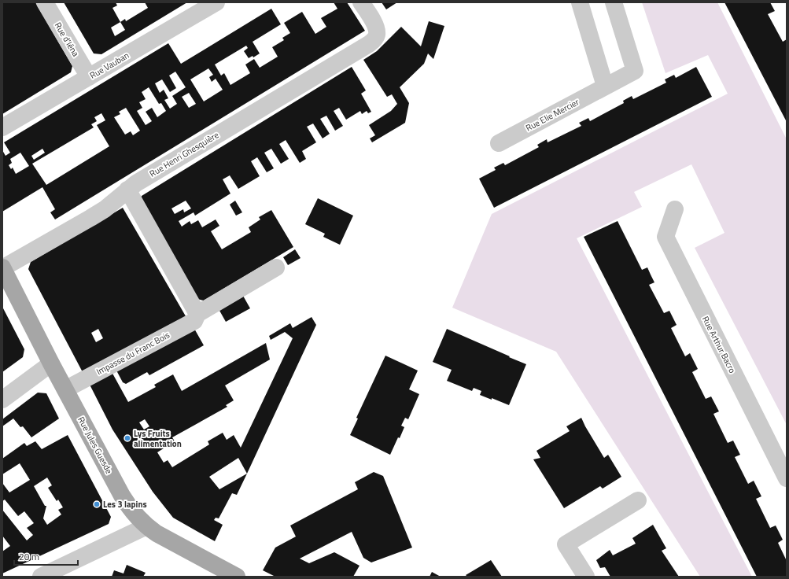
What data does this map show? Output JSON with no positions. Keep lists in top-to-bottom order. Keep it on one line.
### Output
{"streets":{"main road":["Rue Jules Guesde"],"street":["Rue d'Iéna","Rue Vauban","Rue Elie Mercier","Rue Henri Ghesquière","Rue Arthur Bacro","Impasse du Franc Bois"]},"crossings":[["Rue d'Iéna","Rue Vauban"],["Rue Henri Ghesquière","Rue Jules Guesde"],["Impasse du Franc Bois","Rue Jules Guesde"]],"places":["Lys Fruits alimentation","Les 3 lapins"],"scale_bar":"20 m"}
